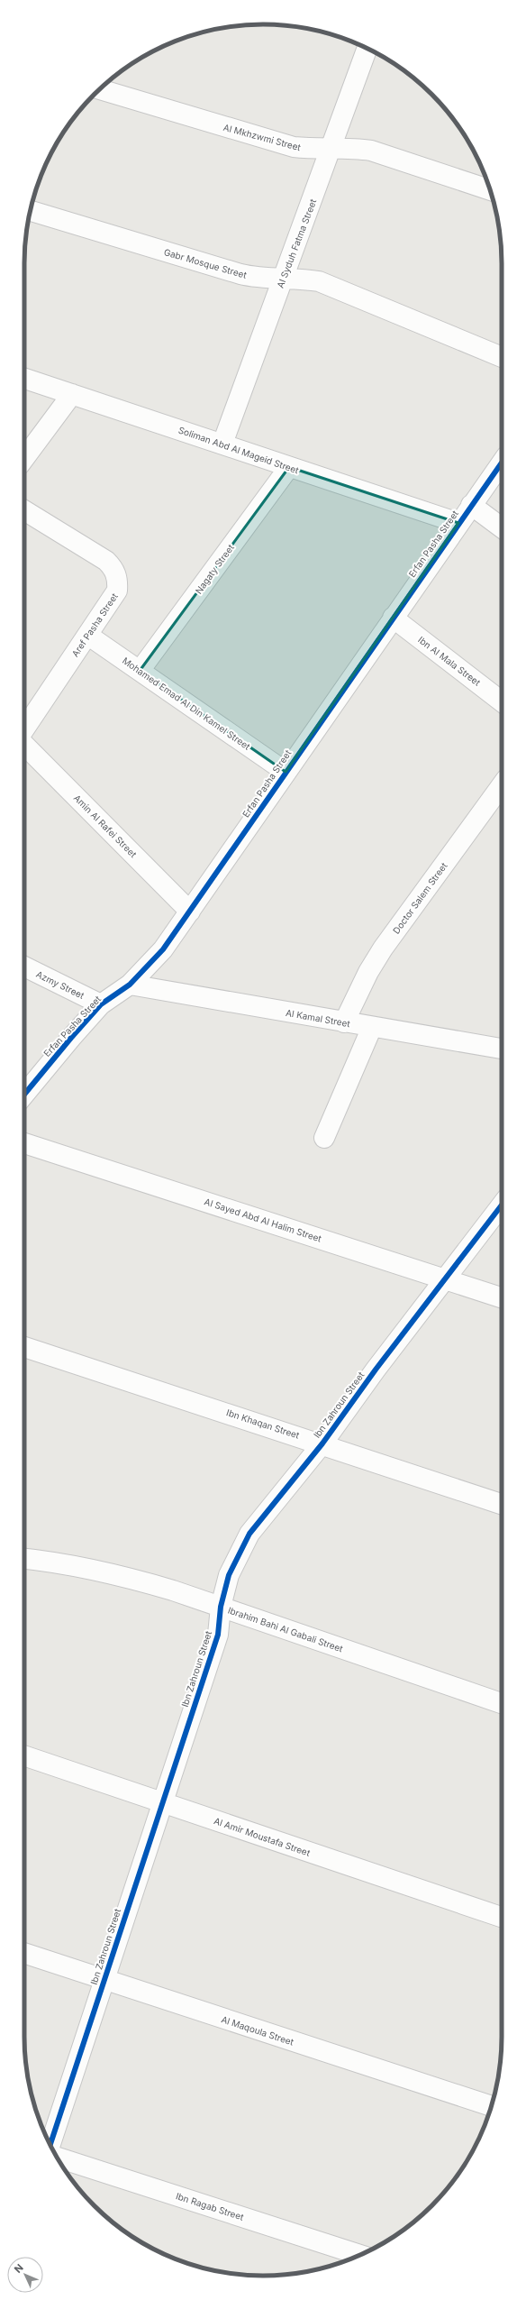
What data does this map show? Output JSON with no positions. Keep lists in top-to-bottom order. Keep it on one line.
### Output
{"streets":{"street":["Al Mkhzwmi Street","Al Syduh Fatma Street","Gabr Mosque Street","Soliman Abd Al Mageid Street","Erfan Pasha Street","Nagaty Street","Aref Pasha Street","Ibn Al Mala Street","Mohamed Emad Al Din Kamel Street","Amin Al Rafei Street","Doctor Salem Street","Azmy Street","Al Kamal Street","Al Sayed Abd Al Halim Street","Ibn Zahroun Street","Ibn Khaqan Street","Ibrahim Bahi Al Gabali Street","Al Amir Moustafa Street","Al Maqoula Street","Ibn Ragab Street"]},"crossings":[["Al Mkhzwmi Street","Al Syduh Fatma Street"],["Al Syduh Fatma Street","Gabr Mosque Street"],["Al Syduh Fatma Street","Soliman Abd Al Mageid Street"],["Soliman Abd Al Mageid Street","Erfan Pasha Street"],["Soliman Abd Al Mageid Street","Nagaty Street"],["Erfan Pasha Street","Ibn Al Mala Street"],["Erfan Pasha Street","Mohamed Emad Al Din Kamel Street"],["Erfan Pasha Street","Amin Al Rafei Street"],["Erfan Pasha Street","Azmy Street"],["Erfan Pasha Street","Al Kamal Street"],["Nagaty Street","Mohamed Emad Al Din Kamel Street"],["Aref Pasha Street","Mohamed Emad Al Din Kamel Street"],["Doctor Salem Street","Al Kamal Street"],["Al Sayed Abd Al Halim Street","Ibn Zahroun Street"],["Ibn Zahroun Street","Ibn Khaqan Street"],["Ibn Zahroun Street","Ibrahim Bahi Al Gabali Street"],["Ibn Zahroun Street","Al Amir Moustafa Street"],["Ibn Zahroun Street","Al Maqoula Street"]],"north":"top left"}
